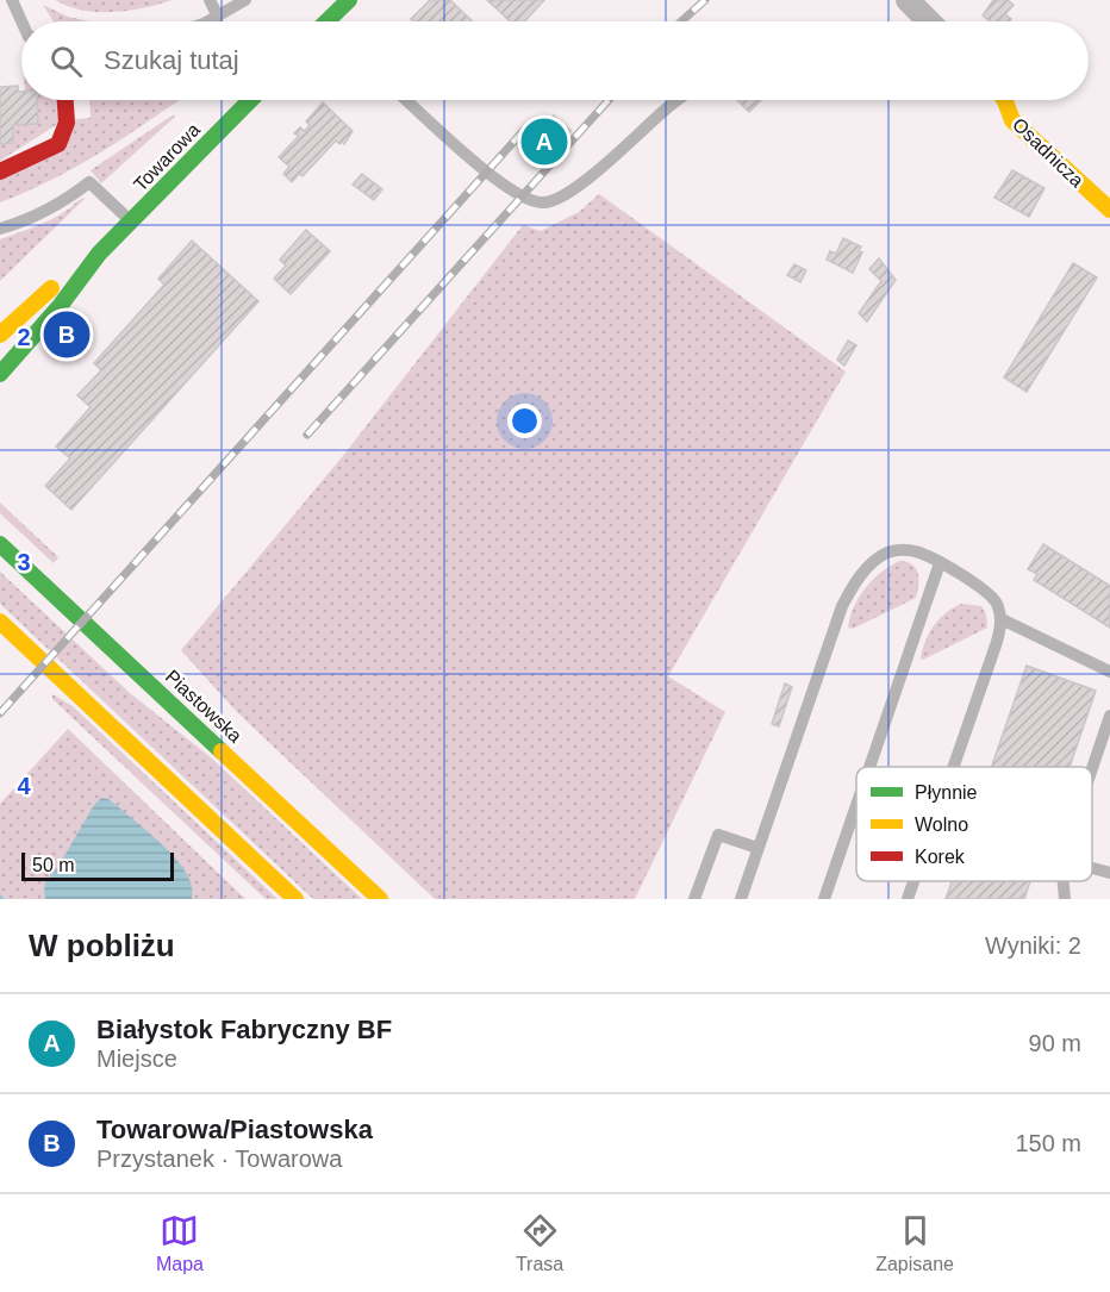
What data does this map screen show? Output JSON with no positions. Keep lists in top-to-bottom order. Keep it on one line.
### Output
{"streets":{"main road":["Osadnicza","Towarowa","Piastowska"]},"legend":["Płynnie","Wolno","Korek"],"scale_bar":"50 m","page":{"search":"Szukaj tutaj","pins":["A","B"],"scale":"50 m","heading":["W pobliżu","Wyniki: 2"],"list":[{"mark":"A","name":"Białystok Fabryczny BF","note":"Miejsce","value":"90 m"},{"mark":"B","name":"Towarowa/Piastowska","note":"Przystanek · Towarowa","value":"150 m"}],"nav":["Mapa","Trasa","Zapisane"]},"grid":{"rows":["2","3","4"]}}
